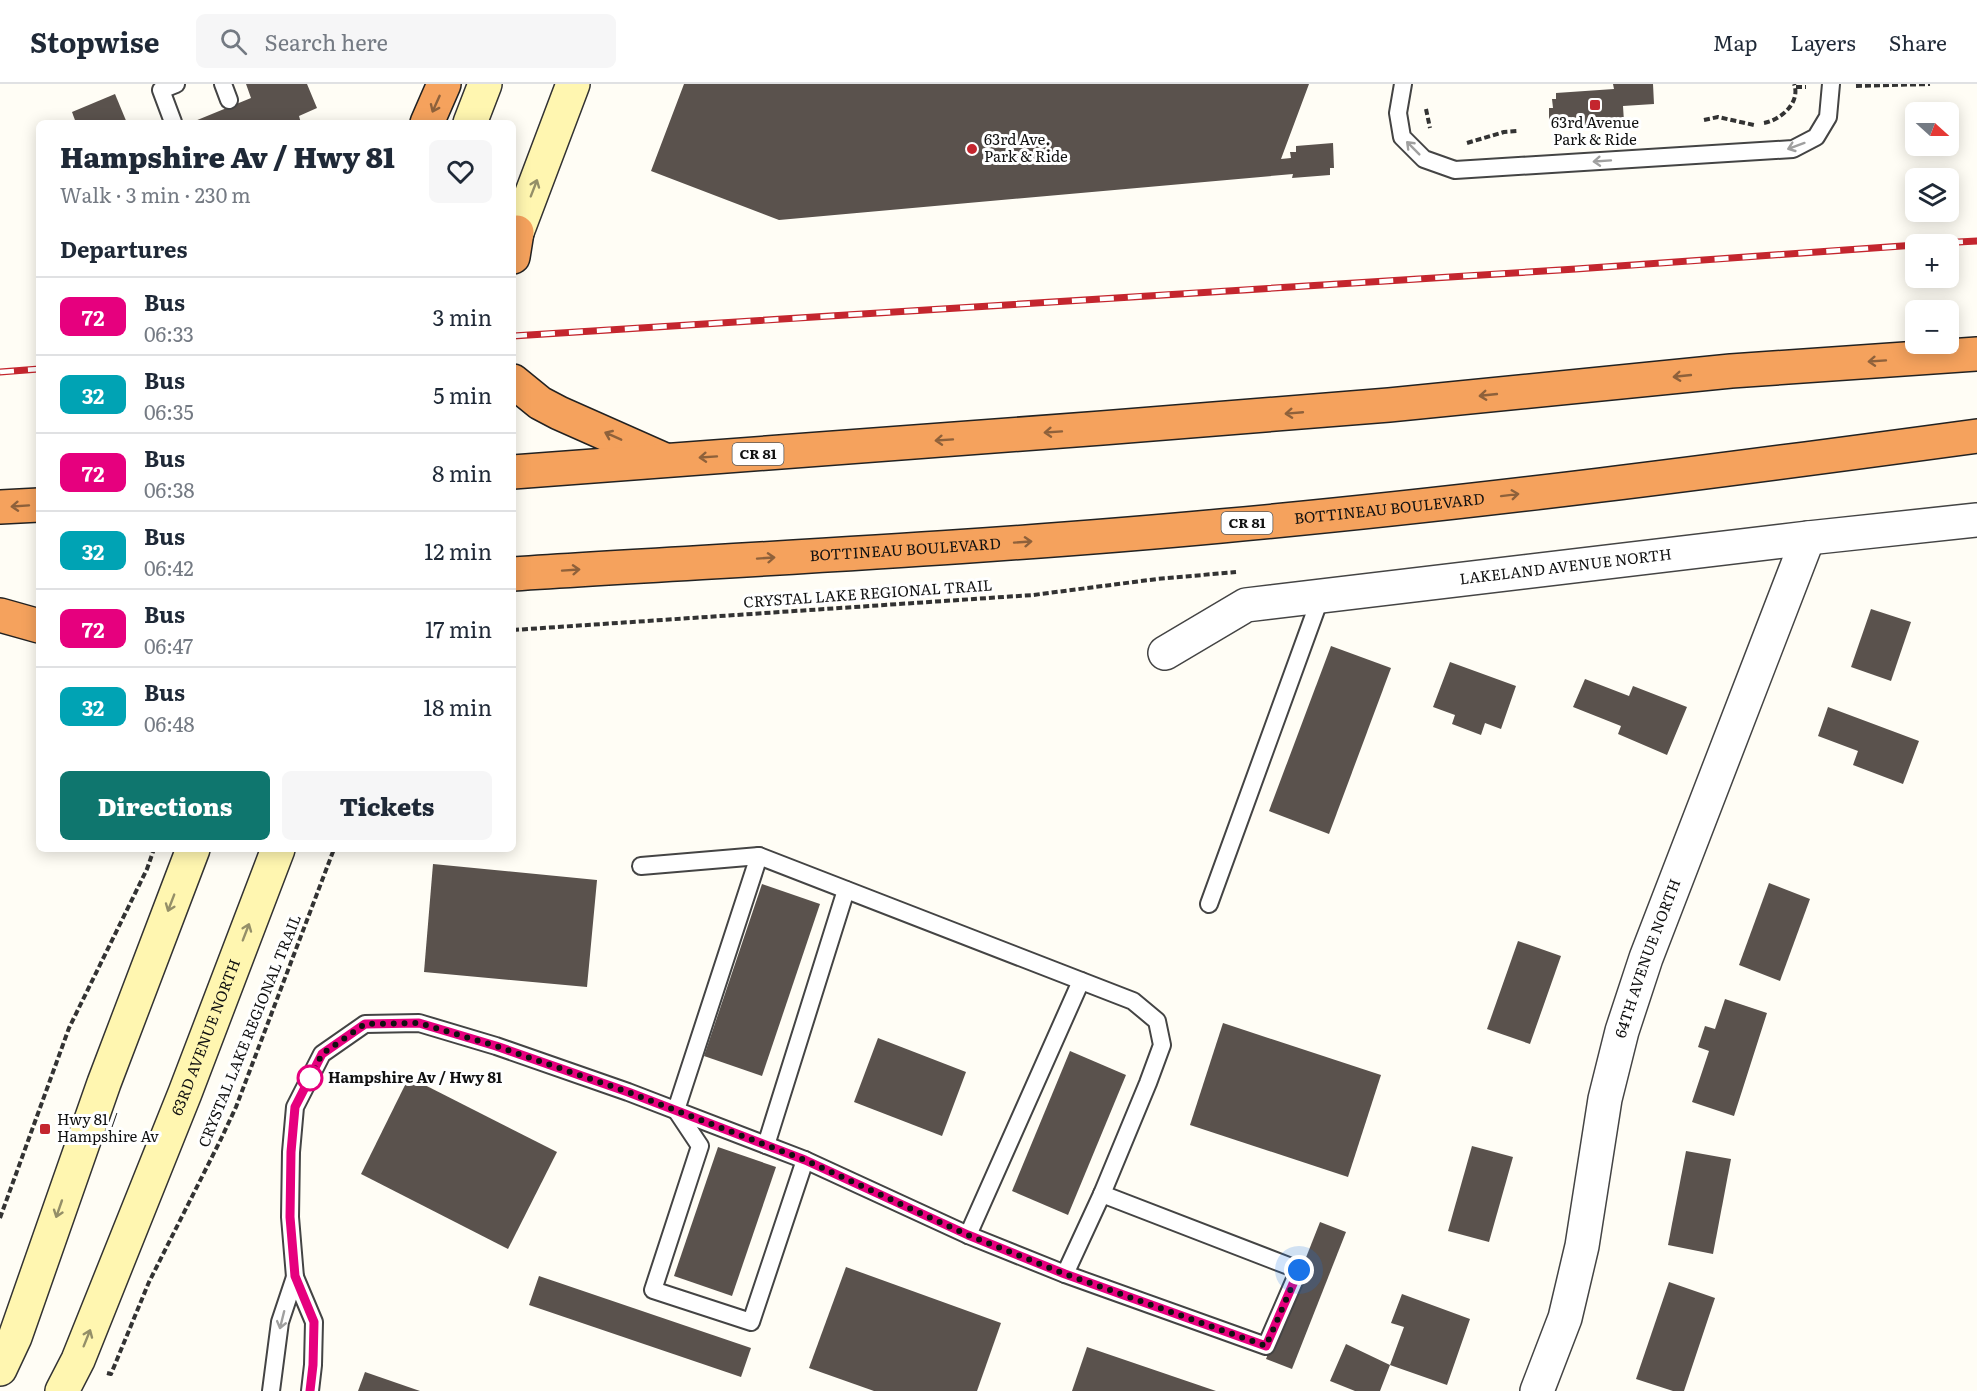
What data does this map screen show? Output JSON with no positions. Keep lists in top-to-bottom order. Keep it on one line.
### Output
{"streets":{"highway":["CR 81","BOTTINEAU BOULEVARD"],"street":["LAKELAND AVENUE NORTH","64TH AVENUE NORTH","63RD AVENUE NORTH"],"path":["CRYSTAL LAKE REGIONAL TRAIL"]},"crossings":[["LAKELAND AVENUE NORTH","64TH AVENUE NORTH"]],"places":{"transit":["63rd Avenue Park & Ride","Hwy 81 / Hampshire Av"],"other":["63rd Ave. Park & Ride","Hampshire Av / Hwy 81"]},"lines":["bus line 72"],"north":"right","page":{"header":"Stopwise","search":"Search here","nav":["Map","Layers","Share"],"map_buttons":["+","−"],"heading":[["Hampshire Av / Hwy 81","Walk · 3 min · 230 m"],"Departures"],"list":[{"mark":"72","name":"Bus","note":"06:33","value":"3 min"},{"mark":"32","name":"Bus","note":"06:35","value":"5 min"},{"mark":"72","name":"Bus","note":"06:38","value":"8 min"},{"mark":"32","name":"Bus","note":"06:42","value":"12 min"},{"mark":"72","name":"Bus","note":"06:47","value":"17 min"},{"mark":"32","name":"Bus","note":"06:48","value":"18 min"}],"buttons":["Directions","Tickets"]}}
